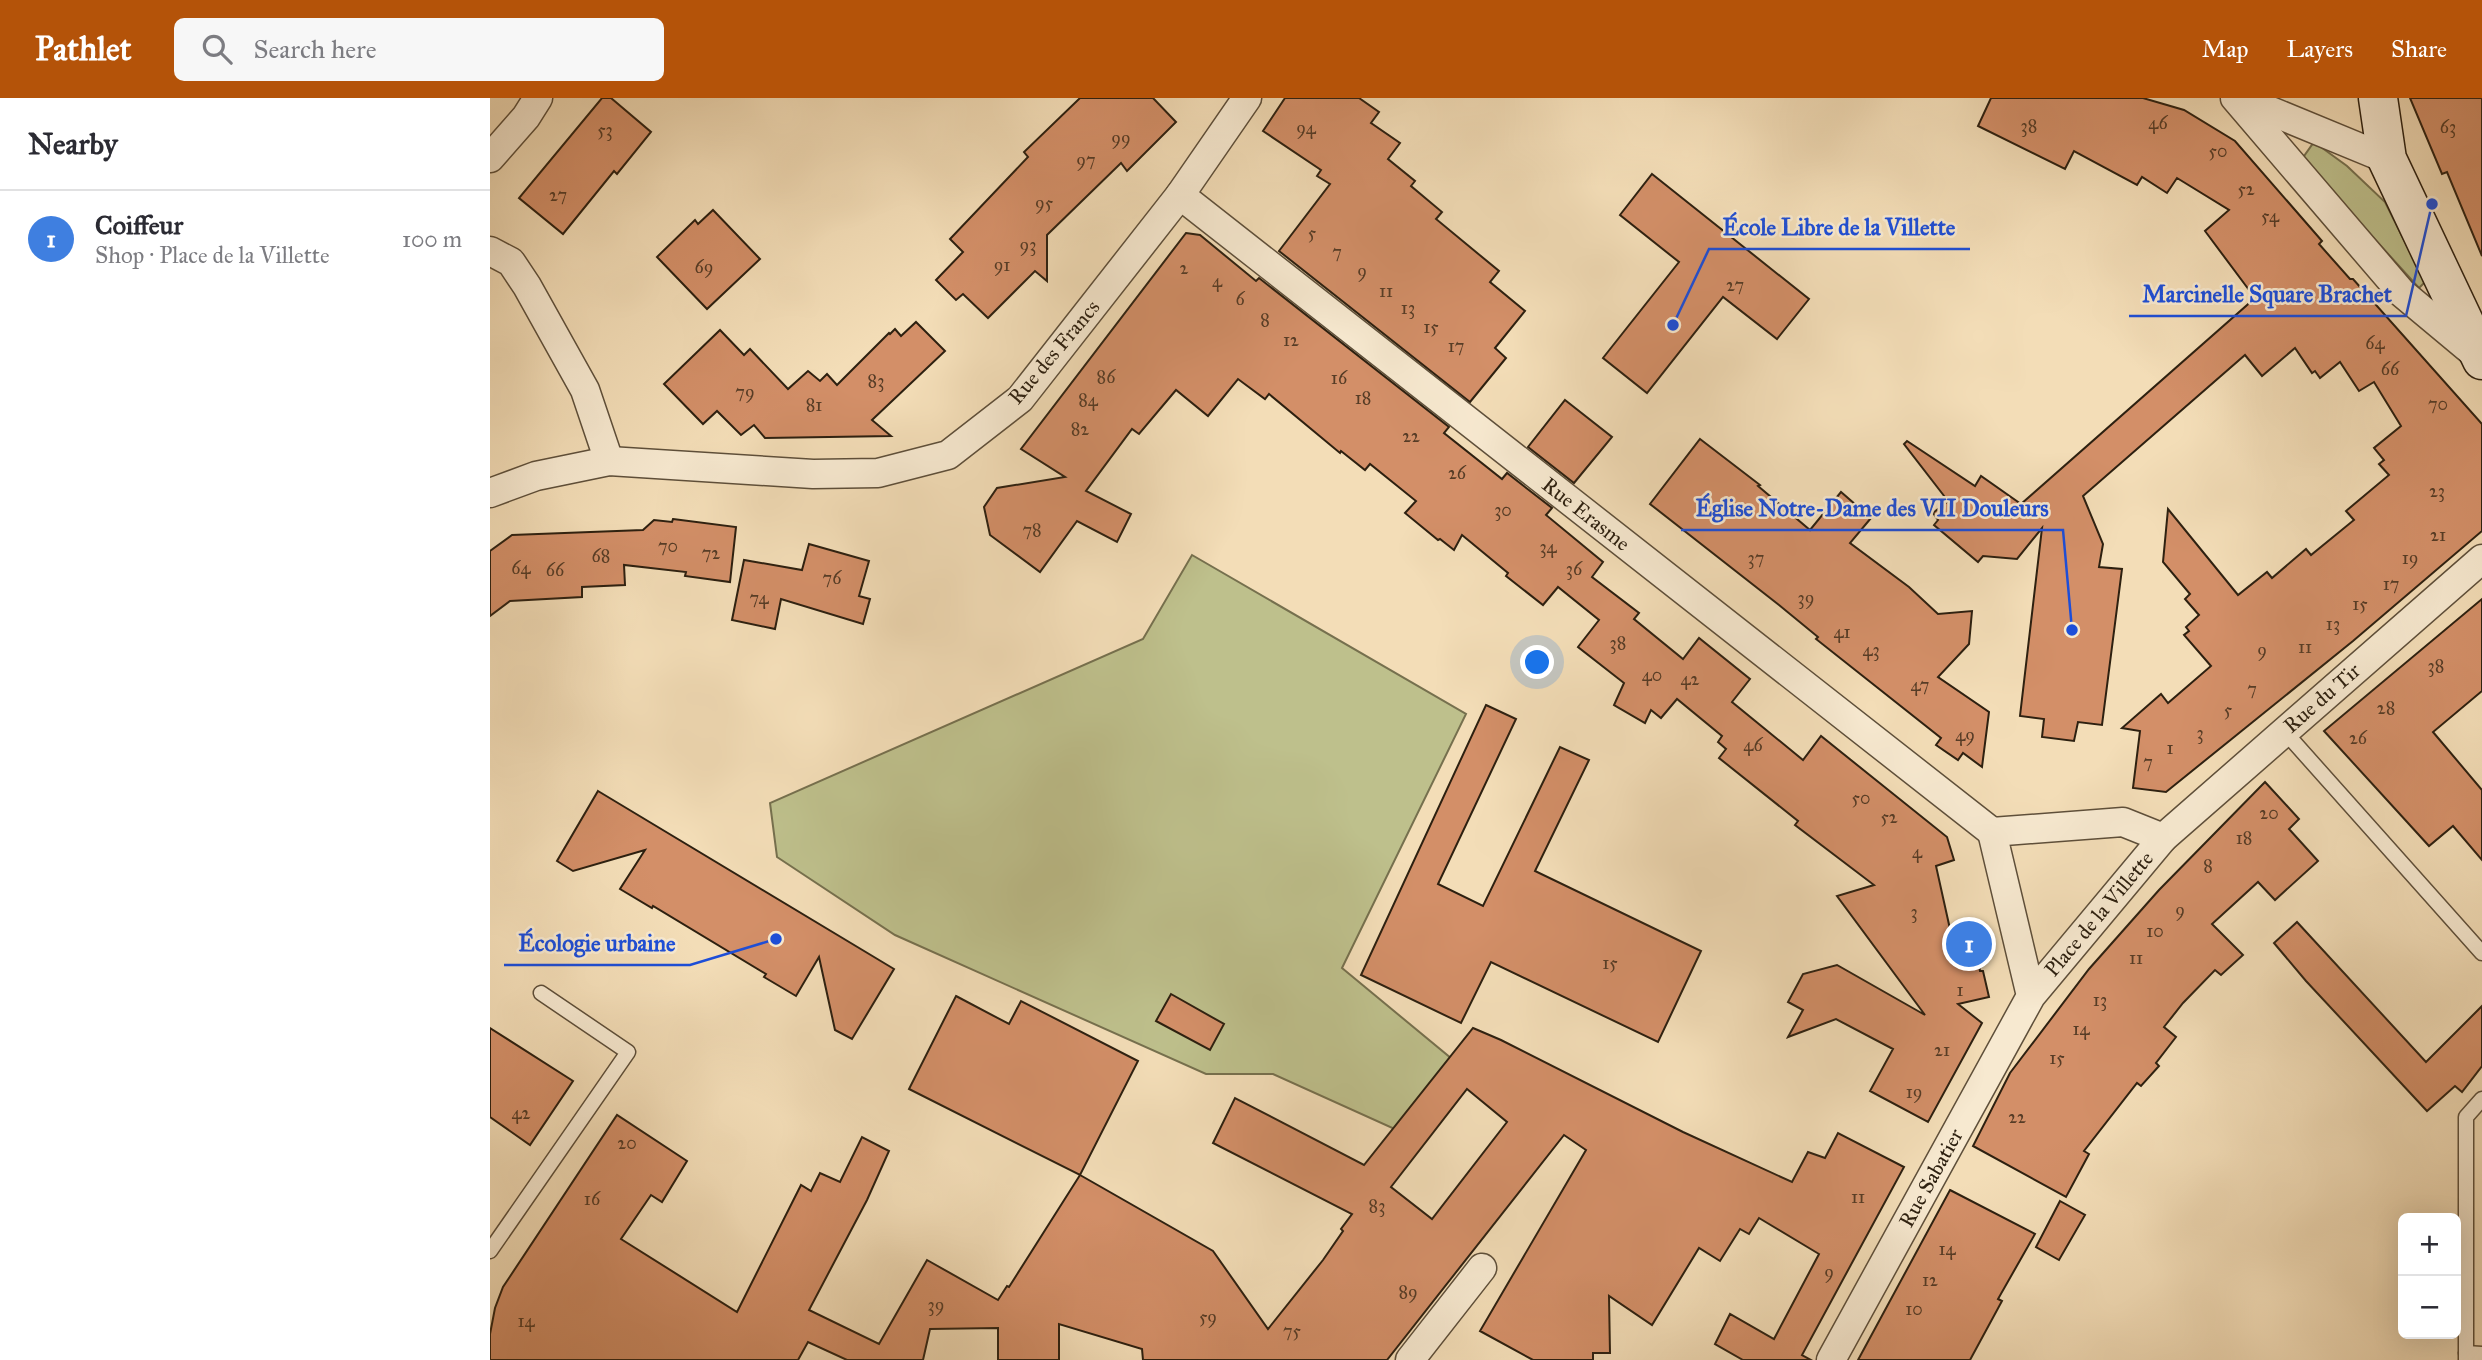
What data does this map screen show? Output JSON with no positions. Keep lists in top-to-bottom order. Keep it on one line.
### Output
{"streets":{"street":["Rue des Francs","Rue Erasme","Rue du Tir","Place de la Villette","Rue Sabatier"]},"crossings":[["Rue des Francs","Rue Erasme"],["Rue Erasme","Place de la Villette"],["Rue du Tir","Place de la Villette"],["Place de la Villette","Rue Sabatier"]],"places":["Marcinelle Square Brachet","École Libre de la Villette","Église Notre-Dame des VII Douleurs","Écologie urbaine"],"house_numbers":["46","38","63","94","53","99","50","97","52","27","95","54","5","93","7","91","69","2","9","4","27","11","6","13","8","15","12","64","17","66","86","16","83","79","18","84","70","81","82","22","26","23","30","78","21","70","34","72","68","37","19","64","36","66","76","17","74","39","15","13","41","38","11","43","9","38","40","42","47","7","28","5","3","49","26","46","1","7","50","20","52","18","4","8","9","3","10","11","15","1","13","14","21","15","19","42","22","20","11","16","83","14","9","12","89","39","10","59","14","75"],"page":{"header":"Pathlet","search":"Search here","nav":["Map","Layers","Share"],"heading":"Nearby","list":[{"mark":"1","name":"Coiffeur","note":"Shop · Place de la Villette","value":"100 m"}],"pins":"1","map_buttons":["+","−"]}}
